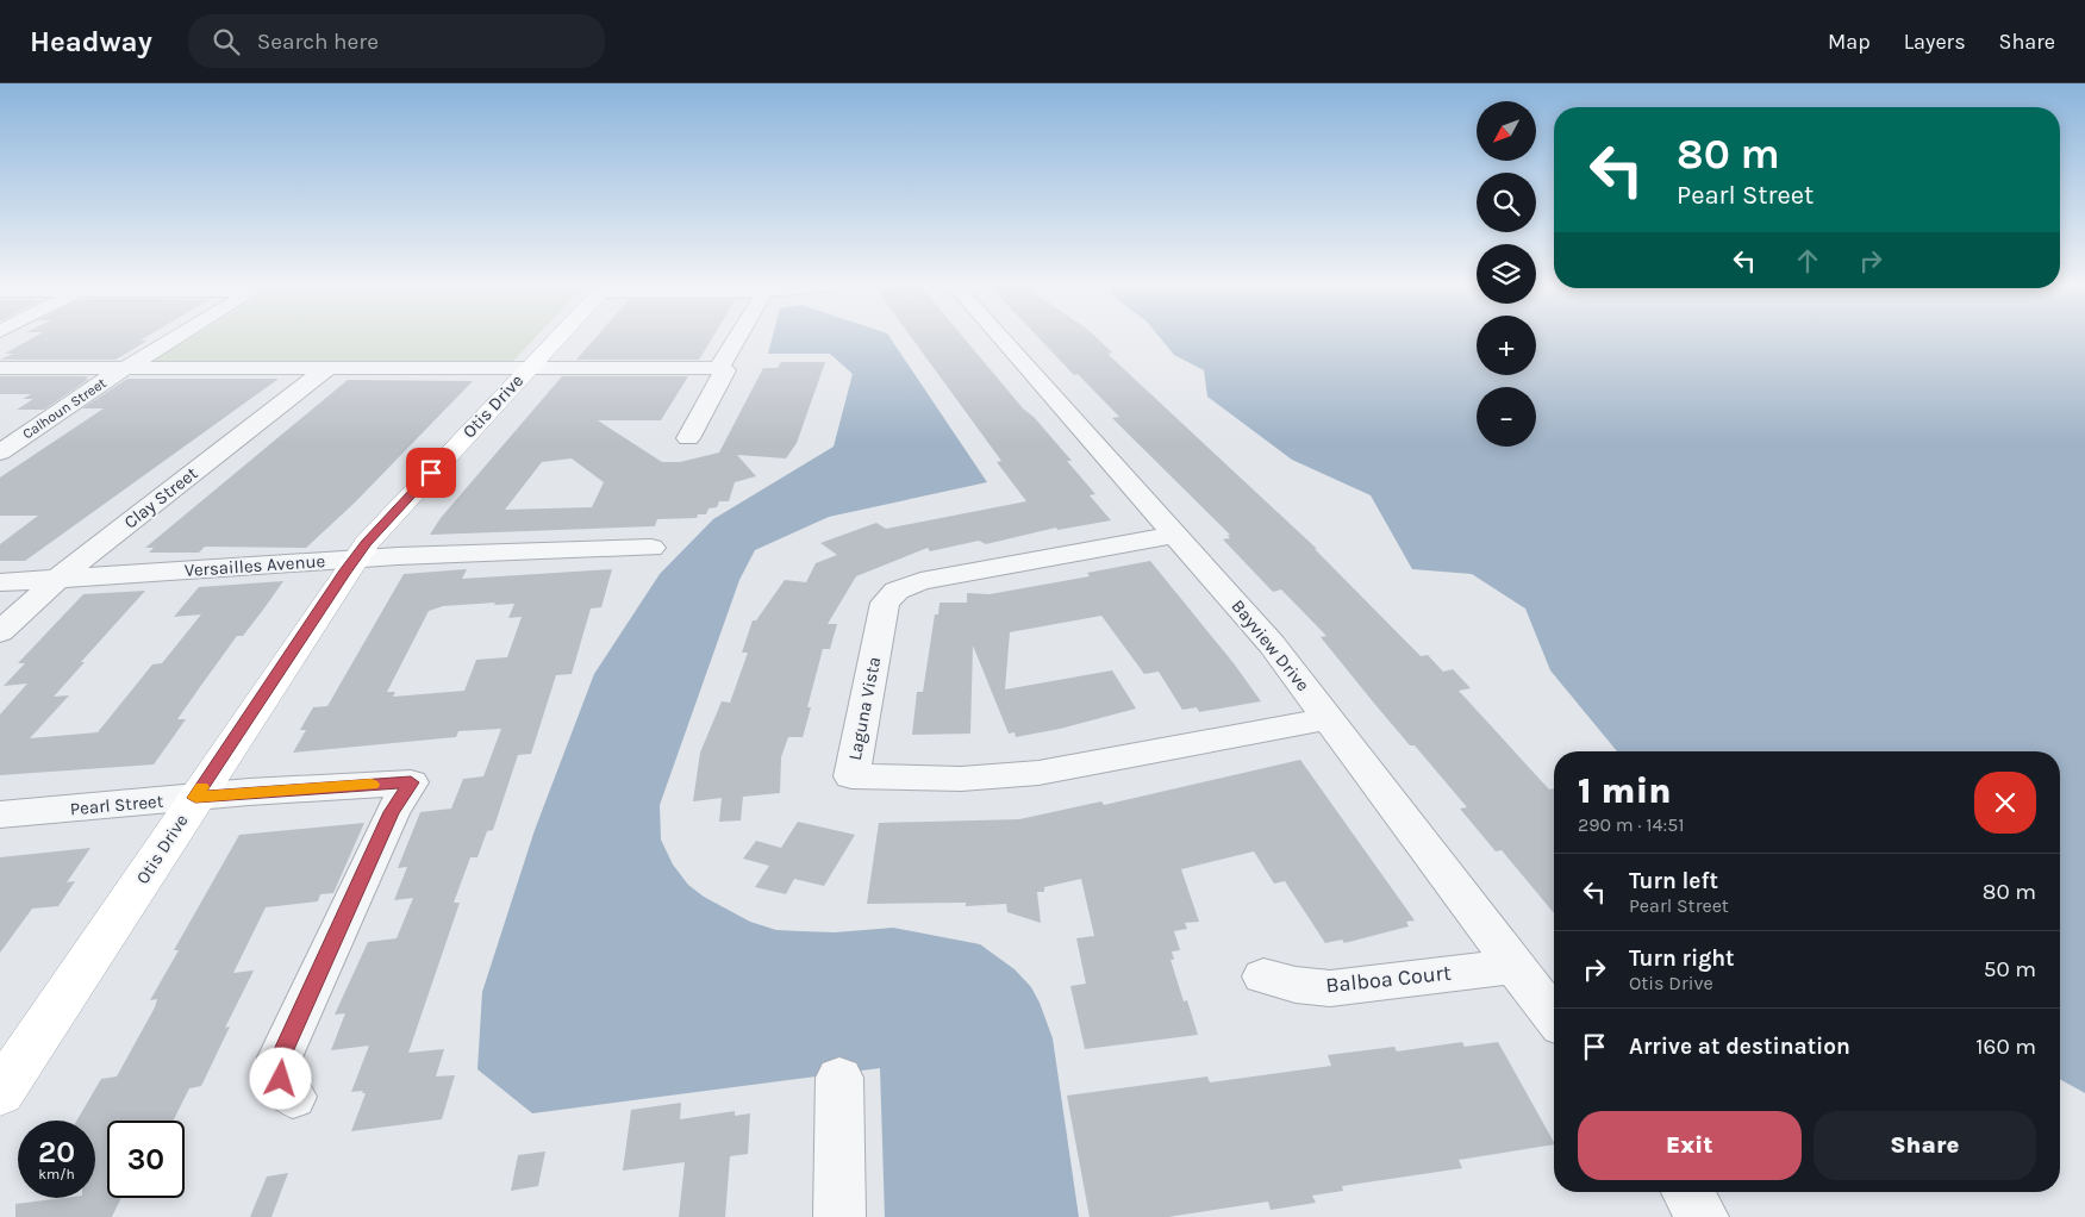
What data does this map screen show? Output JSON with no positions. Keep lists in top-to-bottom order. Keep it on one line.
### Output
{"streets":{"main road":["Otis Drive"],"street":["Calhoun Street","Clay Street","Versailles Avenue","Bayview Drive","Laguna Vista","Pearl Street","Balboa Court"]},"crossings":[["Otis Drive","Versailles Avenue"],["Otis Drive","Pearl Street"],["Clay Street","Versailles Avenue"],["Bayview Drive","Laguna Vista"],["Bayview Drive","Balboa Court"]],"north":"bottom left","page":{"header":"Headway","search":"Search here","nav":["Map","Layers","Share"],"map_buttons":["+","−"],"turn":["80 m","Pearl Street"],"heading":["1 min","290 m · 14:51"],"list":[{"name":"Turn left","note":"Pearl Street","value":"80 m"},{"name":"Turn right","note":"Otis Drive","value":"50 m"},{"name":"Arrive at destination","value":"160 m"}],"buttons":["Exit","Share"],"speed":"20 km/h","limit":"30"}}
